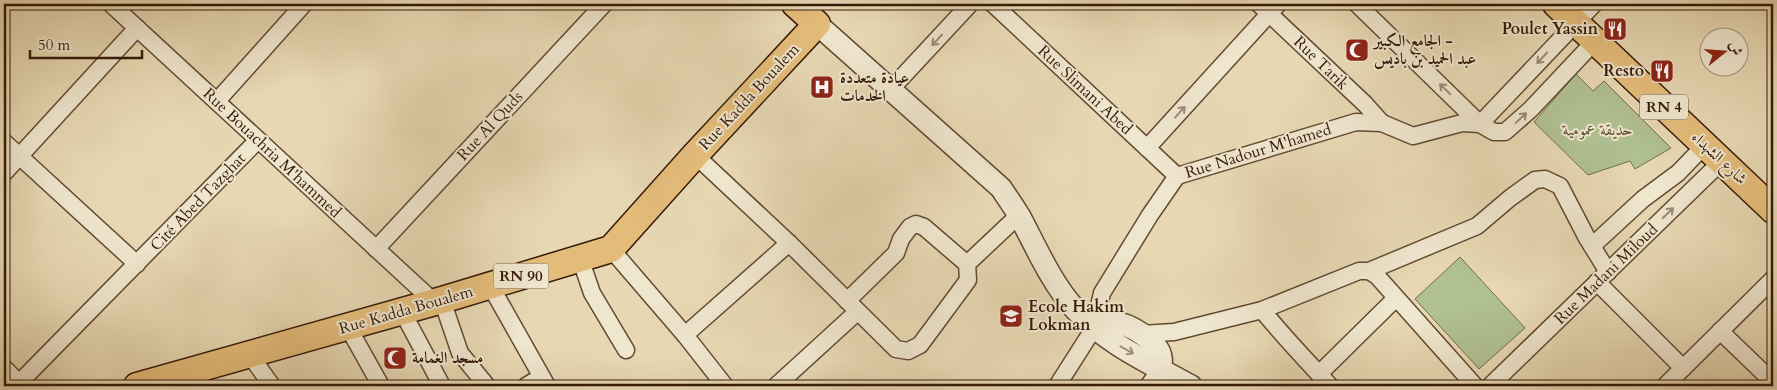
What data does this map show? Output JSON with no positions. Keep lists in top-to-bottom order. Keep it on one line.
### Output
{"streets":{"main road":["Rue Kadda Boualem","RN 4","شارع الشهداء","RN 90"],"street":["Rue Tarik","Rue Slimani Abed","Rue Al Quds","Rue Nadour M'hamed","Rue Bouachria M'hammed","Cité Abed Tazghat","Rue Madani Miloud"]},"crossings":[["Rue Tarik","Rue Nadour M'hamed"],["Rue Slimani Abed","Rue Nadour M'hamed"],["Rue Kadda Boualem","Rue Bouachria M'hammed"],["Rue Al Quds","Rue Bouachria M'hammed"],["Rue Nadour M'hamed","شارع الشهداء"],["Rue Bouachria M'hammed","Cité Abed Tazghat"],["شارع الشهداء","Rue Madani Miloud"]],"parks":["حديقة عمومية"],"places":{"restaurant":["Poulet Yassin","Resto"],"mosque":["الجامع الكبير - عبد الحميد بن باديس","مسجد الغمامة"],"hospital":["عيادة متعددة الخدمات"],"school or university":["Ecole Hakim Lokman"]},"scale_bar":"50 m","north":"right"}
